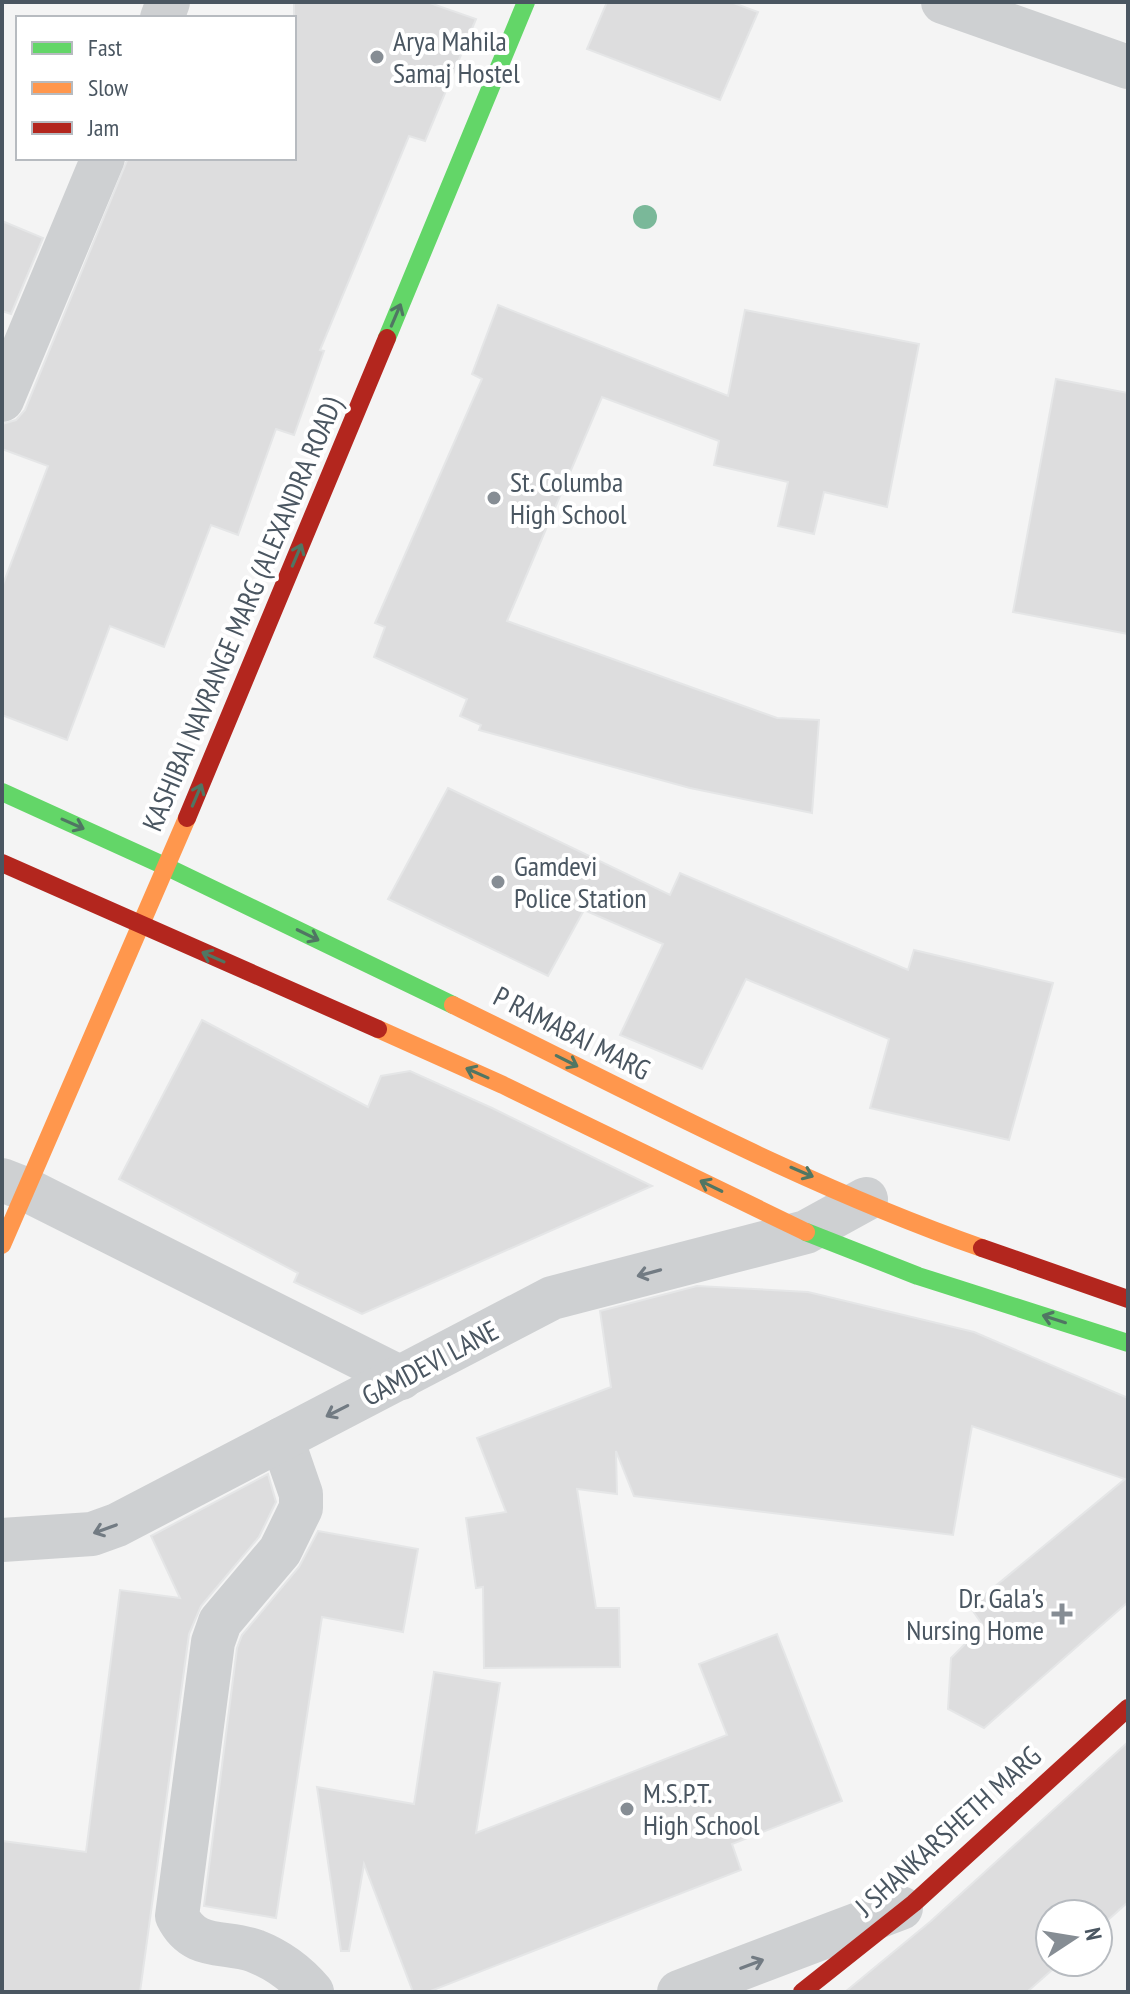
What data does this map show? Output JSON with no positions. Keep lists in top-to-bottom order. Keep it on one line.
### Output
{"streets":{"main road":["KASHIBAI NAVRANGE MARG (ALEXANDRA ROAD)","P RAMABAI MARG","J SHANKARSHETH MARG"],"street":["GAMDEVI LANE"]},"crossings":[["KASHIBAI NAVRANGE MARG (ALEXANDRA ROAD)","P RAMABAI MARG"],["P RAMABAI MARG","GAMDEVI LANE"]],"one_way":["KASHIBAI NAVRANGE MARG (ALEXANDRA ROAD)","GAMDEVI LANE"],"places":{"other":["Arya Mahila Samaj Hostel","St. Columba High School","Gamdevi Police Station","M.S.P.T. High School"],"health":["Dr. Gala's Nursing Home"]},"legend":["Fast","Slow","Jam"],"north":"right"}
